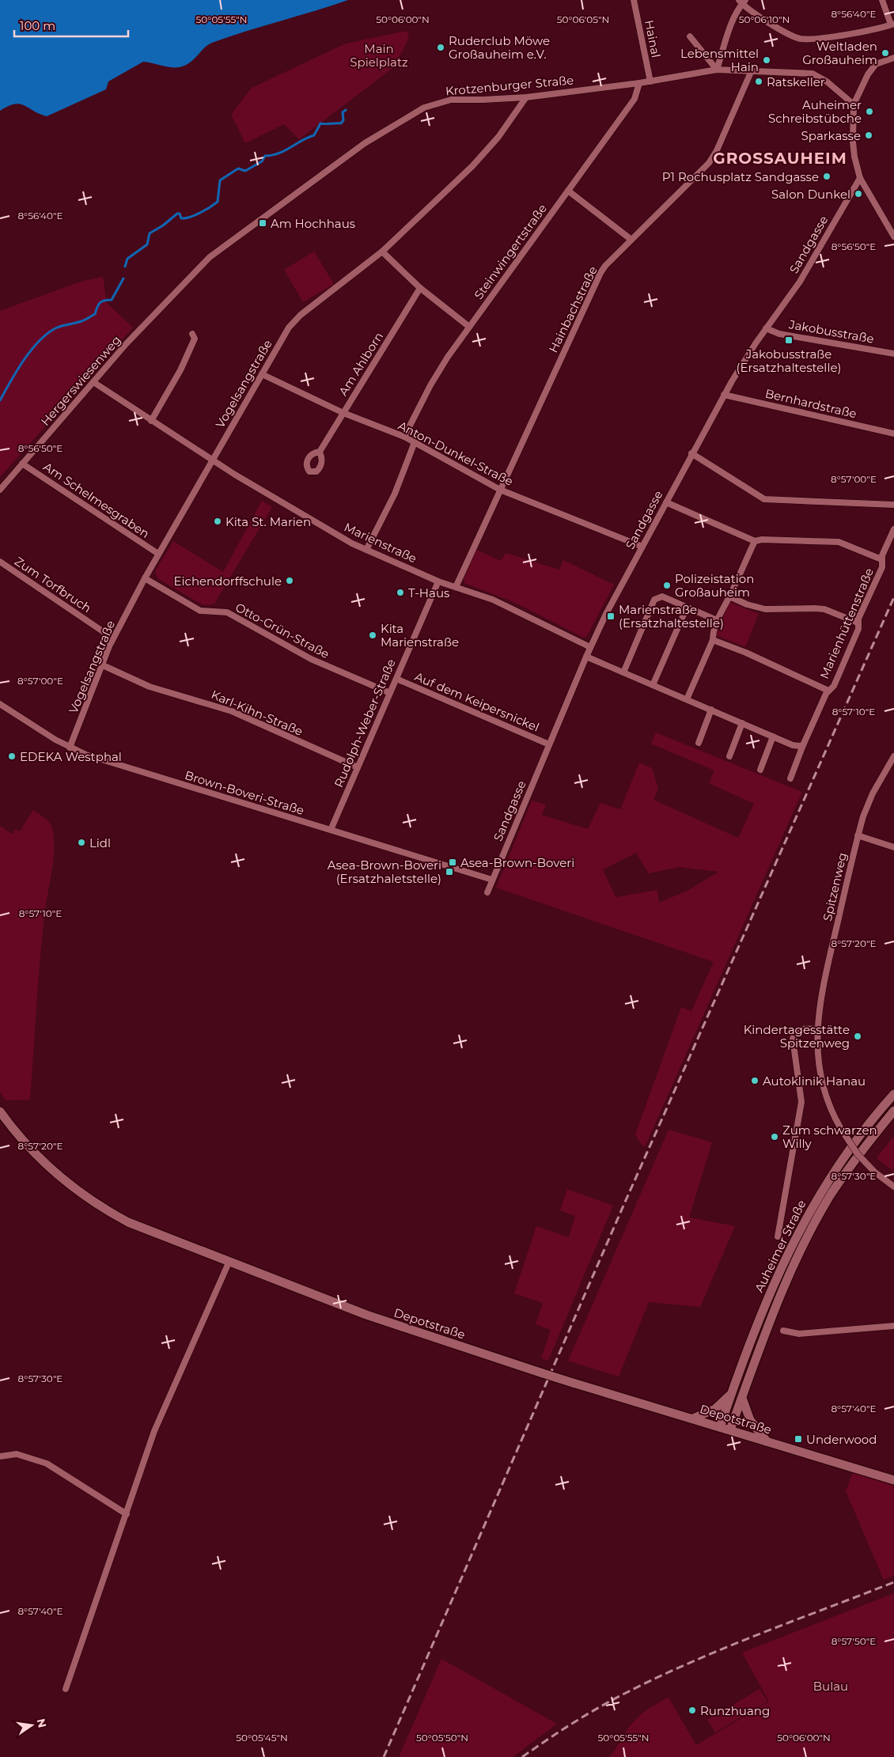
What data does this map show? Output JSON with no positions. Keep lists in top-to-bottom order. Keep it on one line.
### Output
{"streets":{"main road":["Auheimer Straße","Depotstraße"],"street":["Hainal","Krotzenburger Straße","Sandgasse","Steinwingertstraße","Hainbachstraße","Jakobusstraße","Am Ahlborn","Hergerswiesenweg","Vogelsangstraße","Bernhardstraße","Anton-Dunkel-Straße","Am Schelmesgraben","Marienstraße","Zum Torfbruch","Marienhüttenstraße","Otto-Grün-Straße","Auf dem Keipersnickel","Karl-Kihn-Straße","Rudolph-Weber-Straße","Brown-Boveri-Straße","Spitzenweg"]},"crossings":[["Hainal","Krotzenburger Straße"],["Krotzenburger Straße","Steinwingertstraße"],["Krotzenburger Straße","Hainbachstraße"],["Krotzenburger Straße","Hergerswiesenweg"],["Krotzenburger Straße","Vogelsangstraße"],["Sandgasse","Jakobusstraße"],["Sandgasse","Bernhardstraße"],["Sandgasse","Anton-Dunkel-Straße"],["Sandgasse","Marienstraße"],["Sandgasse","Auf dem Keipersnickel"],["Sandgasse","Brown-Boveri-Straße"],["Steinwingertstraße","Anton-Dunkel-Straße"],["Hainbachstraße","Anton-Dunkel-Straße"],["Hainbachstraße","Marienstraße"],["Am Ahlborn","Anton-Dunkel-Straße"],["Hergerswiesenweg","Am Schelmesgraben"],["Hergerswiesenweg","Marienstraße"],["Vogelsangstraße","Anton-Dunkel-Straße"],["Vogelsangstraße","Am Schelmesgraben"],["Vogelsangstraße","Marienstraße"],["Vogelsangstraße","Zum Torfbruch"],["Vogelsangstraße","Otto-Grün-Straße"],["Vogelsangstraße","Karl-Kihn-Straße"],["Vogelsangstraße","Brown-Boveri-Straße"],["Marienstraße","Rudolph-Weber-Straße"],["Otto-Grün-Straße","Rudolph-Weber-Straße"],["Auf dem Keipersnickel","Rudolph-Weber-Straße"],["Karl-Kihn-Straße","Rudolph-Weber-Straße"],["Rudolph-Weber-Straße","Brown-Boveri-Straße"],["Auheimer Straße","Depotstraße"]],"districts":["GROSSAUHEIM"],"parks":["Main Spielplatz","Bulau"],"places":{"other":["Ruderclub Möwe Großauheim e.V.","Weltladen Großauheim","Lebensmittel Hain","Ratskeller","Auheimer Schreibstübche","Sparkasse","P1 Rochusplatz Sandgasse","Salon Dunkel","Kita St. Marien","Eichendorffschule","Polizeistation Großauheim","T-Haus","Kita Marienstraße","EDEKA Westphal","Lidl","Kindertagesstätte Spitzenweg","Autoklinik Hanau","Zum schwarzen Willy","Runzhuang"],"transit":["Am Hochhaus","Jakobusstraße (Ersatzhaltestelle)","Marienstraße (Ersatzhaltestelle)","Asea-Brown-Boveri","Asea-Brown-Boveri (Ersatzhaletstelle)","Underwood"]},"scale_bar":"100 m","north":"right","coordinates":["8°56'40\"E","50°05'55\"N","50°06'00\"N","50°06'05\"N","50°06'10\"N","8°56'50\"E","8°57'00\"E","8°57'10\"E","8°57'20\"E","8°57'30\"E","8°57'40\"E","8°57'50\"E","50°05'45\"N","50°05'50\"N"]}
